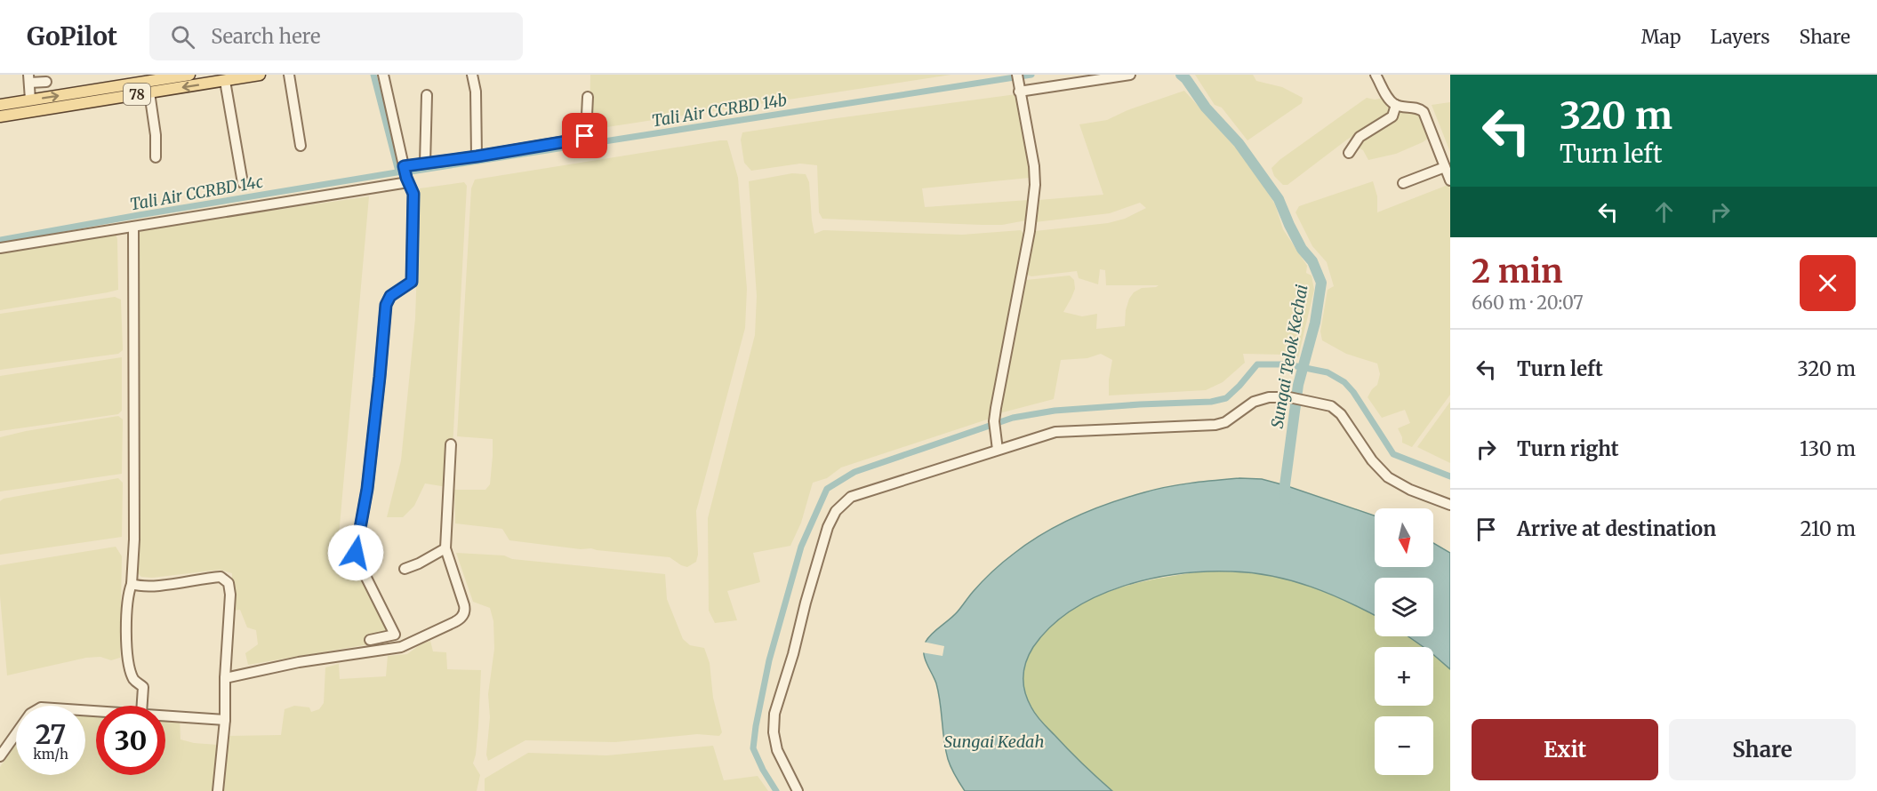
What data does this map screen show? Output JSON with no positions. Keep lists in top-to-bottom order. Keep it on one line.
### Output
{"streets":{"main road":["78"]},"water":["Tali Air CCRBD 14b","Tali Air CCRBD 14c","Sungai Telok Kechai","Sungai Kedah"],"north":"bottom","page":{"header":"GoPilot","search":"Search here","nav":["Map","Layers","Share"],"turn":["320 m","Turn left"],"heading":["2 min","660 m · 20:07"],"list":[{"name":"Turn left","value":"320 m"},{"name":"Turn right","value":"130 m"},{"name":"Arrive at destination","value":"210 m"}],"map_buttons":["+","−"],"speed":"27 km/h","limit":"30","buttons":["Exit","Share"]}}
